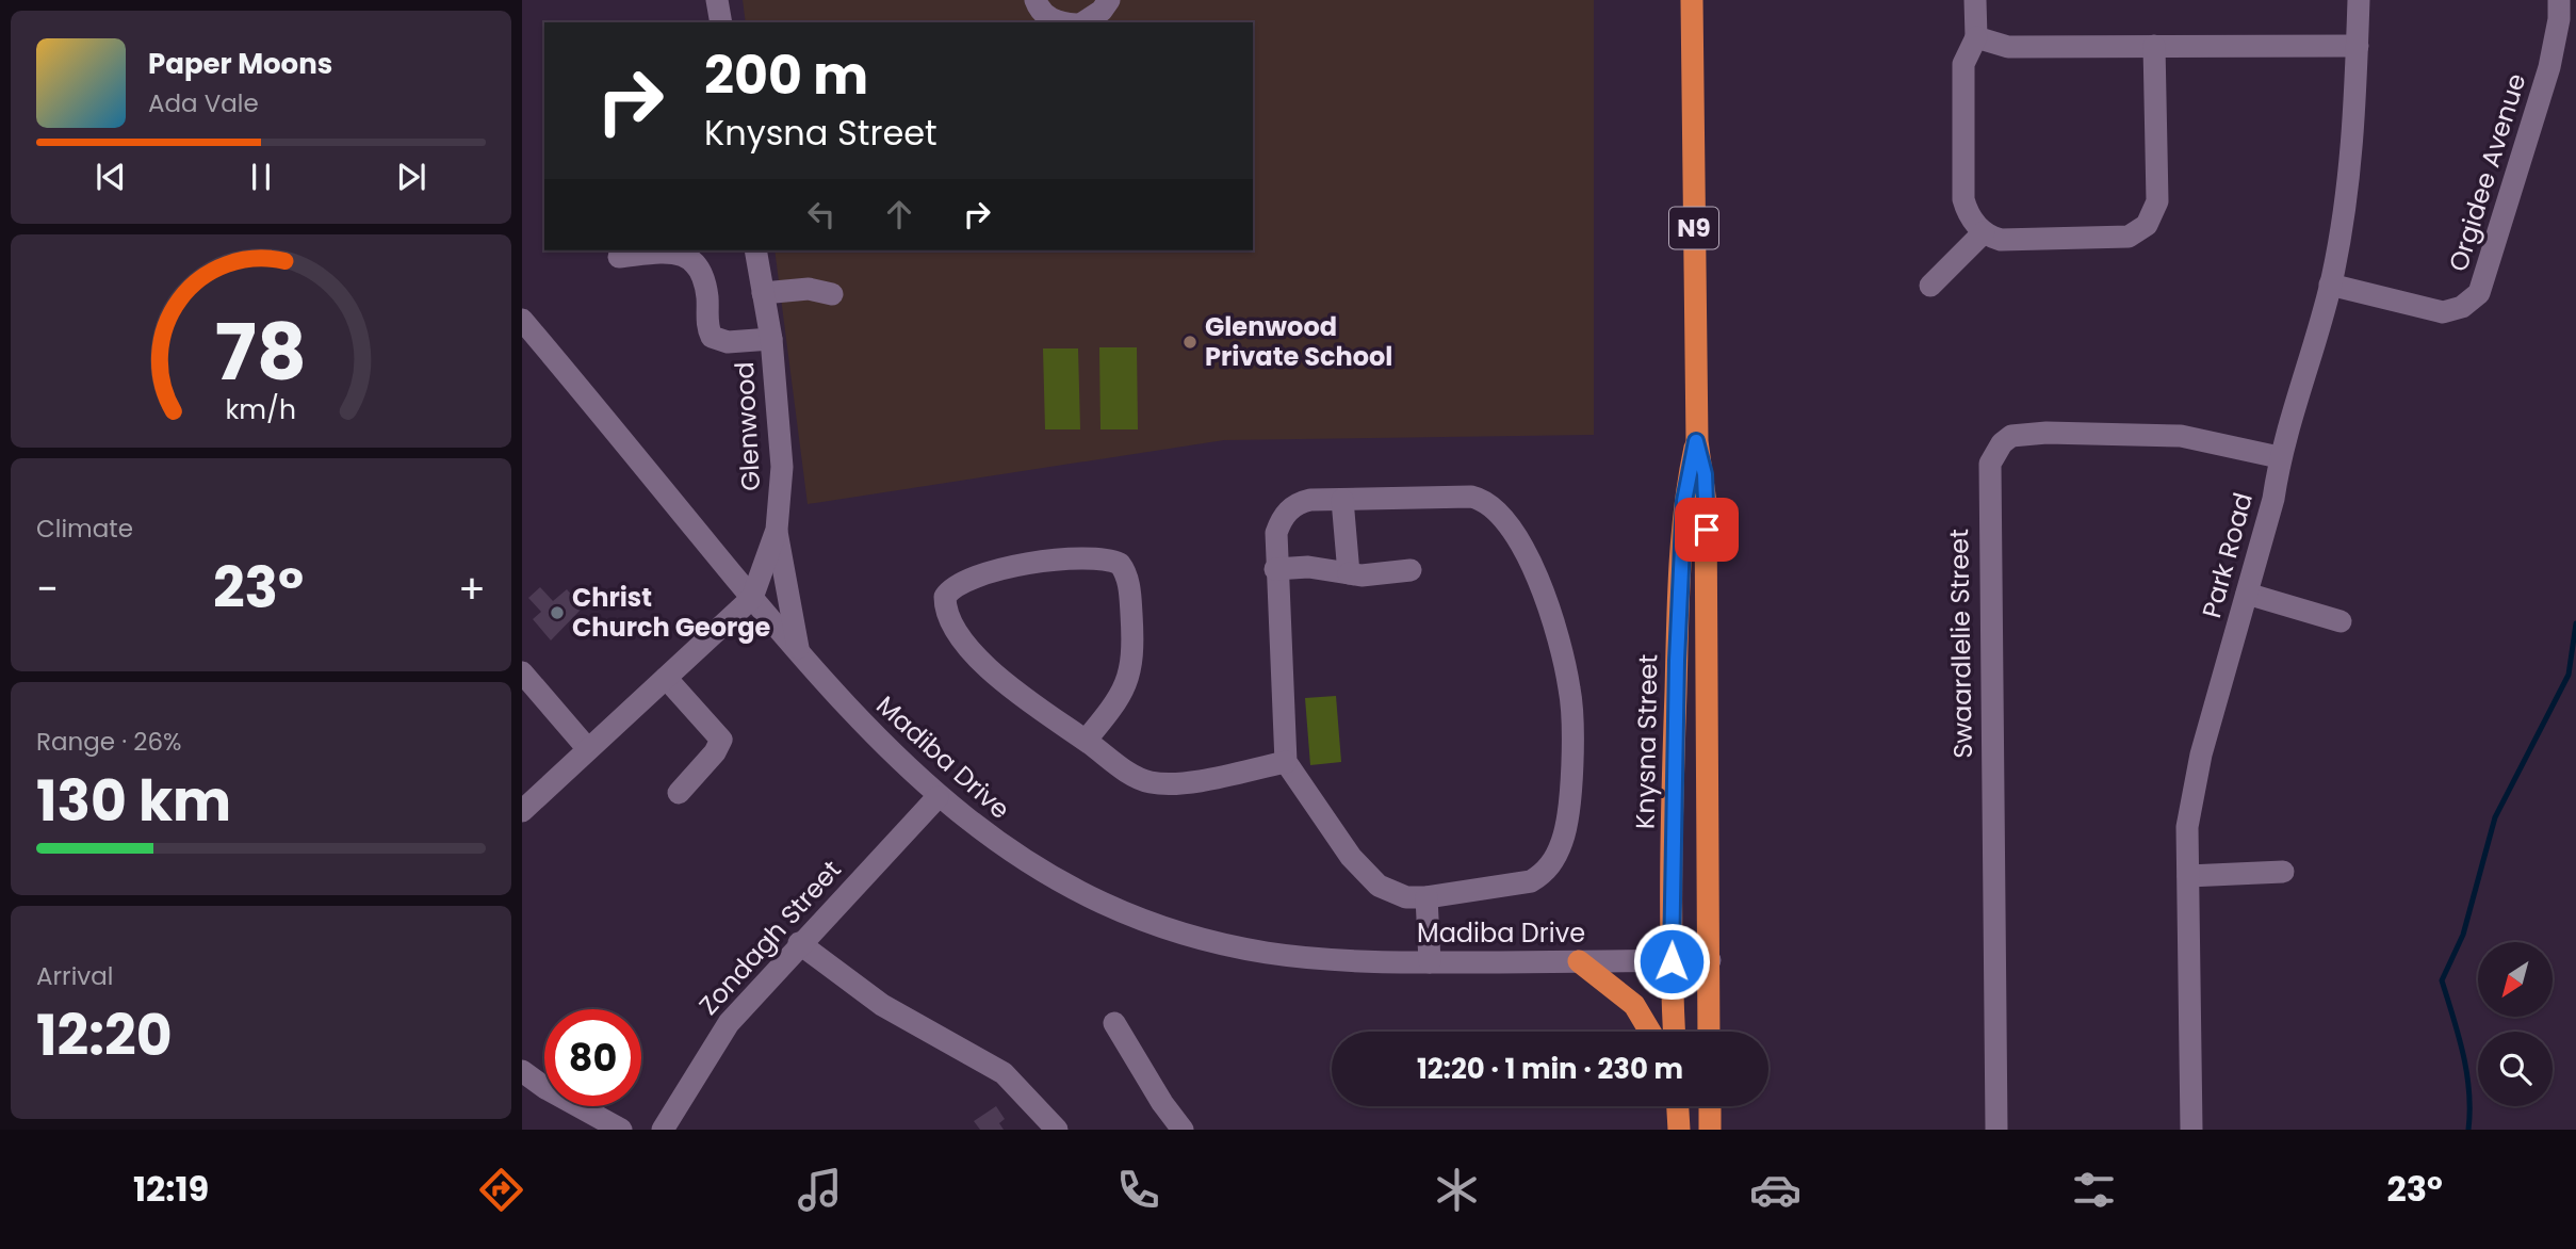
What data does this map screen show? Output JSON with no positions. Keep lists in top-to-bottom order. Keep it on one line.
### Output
{"streets":{"highway":["N9","Knysna Street"],"street":["Orgidee Avenue","Glenwood","Park Road","Swaardlelie Street","Madiba Drive","Zondagh Street"]},"crossings":[["Orgidee Avenue","Park Road"],["Glenwood","Madiba Drive"],["Park Road","Swaardlelie Street"],["Knysna Street","Madiba Drive"],["Madiba Drive","Zondagh Street"]],"places":["Glenwood Private School","Christ Church George"],"north":"bottom left","page":{"turn":["200 m","Knysna Street"],"song":["Paper Moons","Ada Vale"],"tile":["Climate",["Range · 26%","130 km"],["Arrival","12:20"]],"heat":["−","23°","+"],"limit":"80","trip":"12:20 · 1 min · 230 m","tabs":["12:19","23°"],"gauge":["78","km/h"]}}
